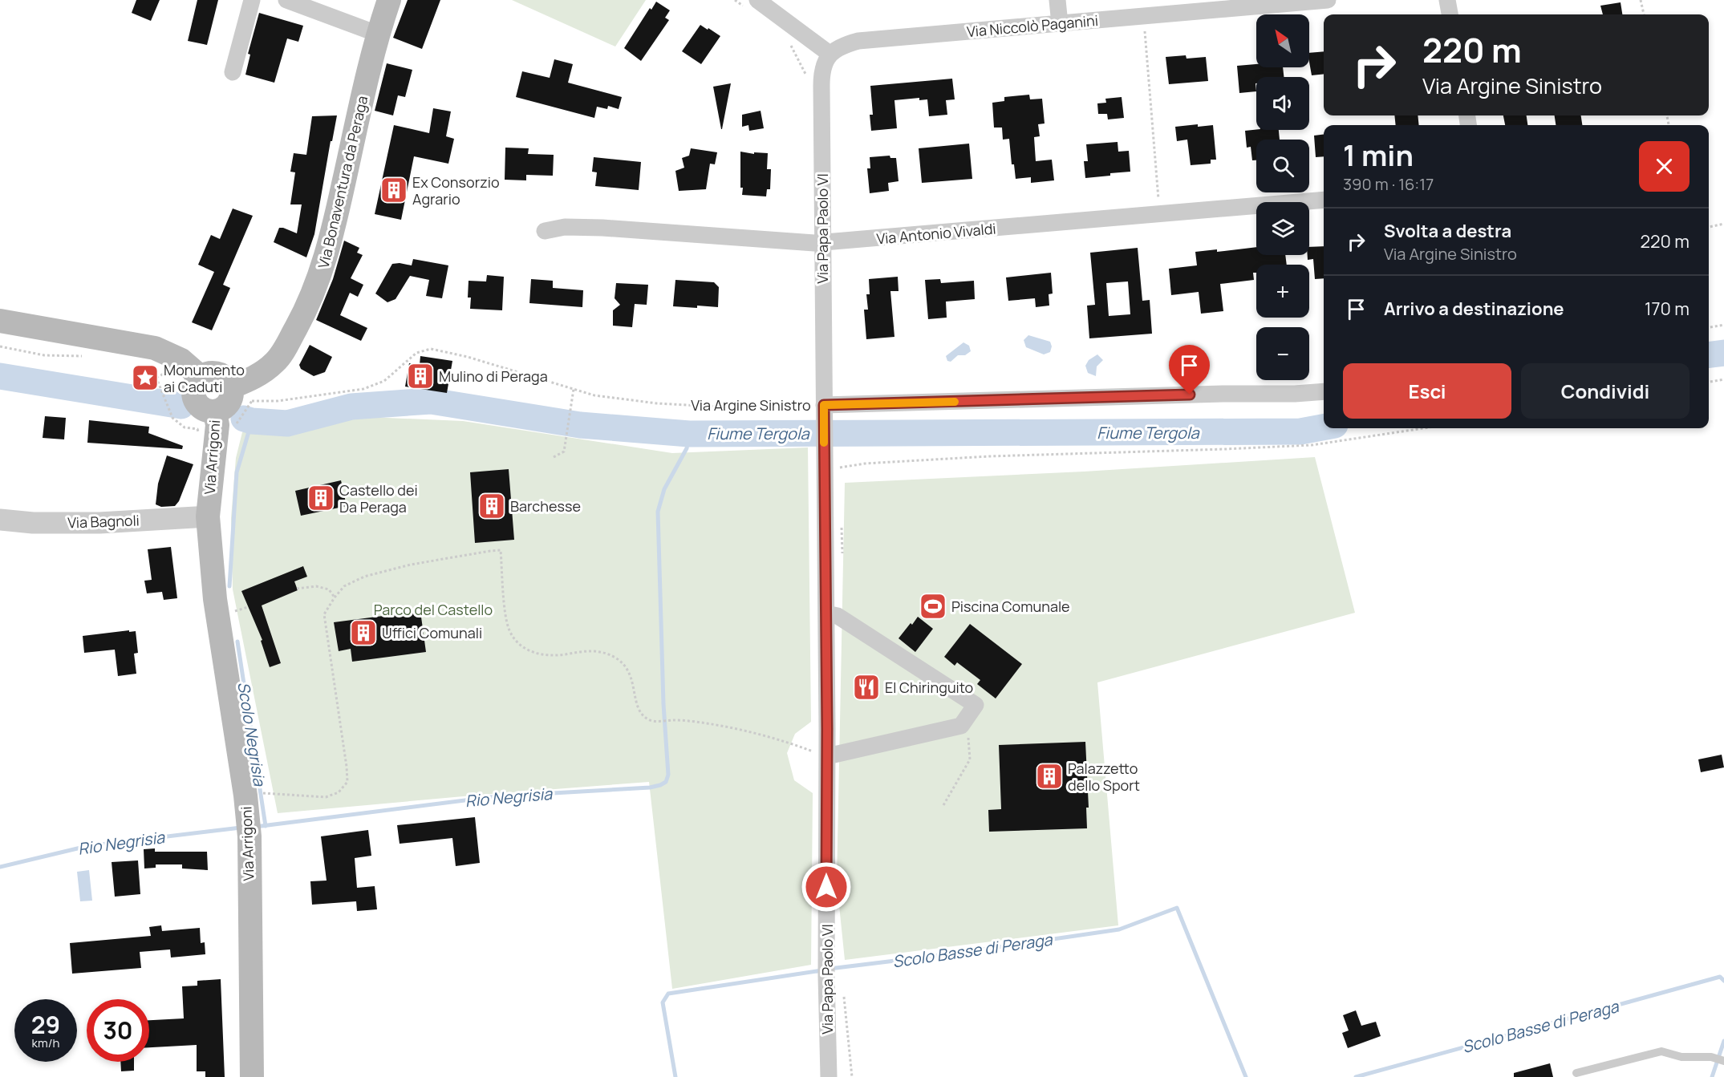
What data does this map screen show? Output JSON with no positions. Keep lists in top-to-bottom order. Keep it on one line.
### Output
{"streets":{"main road":["Via Bonaventura da Peraga","Via Arrigoni"],"street":["Via Niccolò Paganini","Via Papa Paolo VI","Via Antonio Vivaldi","Via Argine Sinistro","Via Bagnoli"]},"crossings":[["Via Niccolò Paganini","Via Papa Paolo VI"],["Via Bonaventura da Peraga","Via Arrigoni"],["Via Papa Paolo VI","Via Antonio Vivaldi"],["Via Papa Paolo VI","Via Argine Sinistro"],["Via Arrigoni","Via Bagnoli"]],"water":["Fiume Tergola","Scolo Negrisia","Rio Negrisia","Scolo Basse di Peraga"],"parks":["Parco del Castello"],"places":{"building":["Ex Consorzio Agrario","Mulino di Peraga","Castello dei Da Peraga","Barchesse","Uffici Comunali","Palazzetto dello Sport"],"place":["Monumento ai Caduti"],"sports":["Piscina Comunale"],"restaurant":["El Chiringuito"]},"north":"top left","page":{"map_buttons":["+","−"],"turn":["220 m","Via Argine Sinistro"],"heading":["1 min","390 m · 16:17"],"list":[{"name":"Svolta a destra","note":"Via Argine Sinistro","value":"220 m"},{"name":"Arrivo a destinazione","value":"170 m"}],"buttons":["Esci","Condividi"],"speed":"29 km/h","limit":"30"}}
